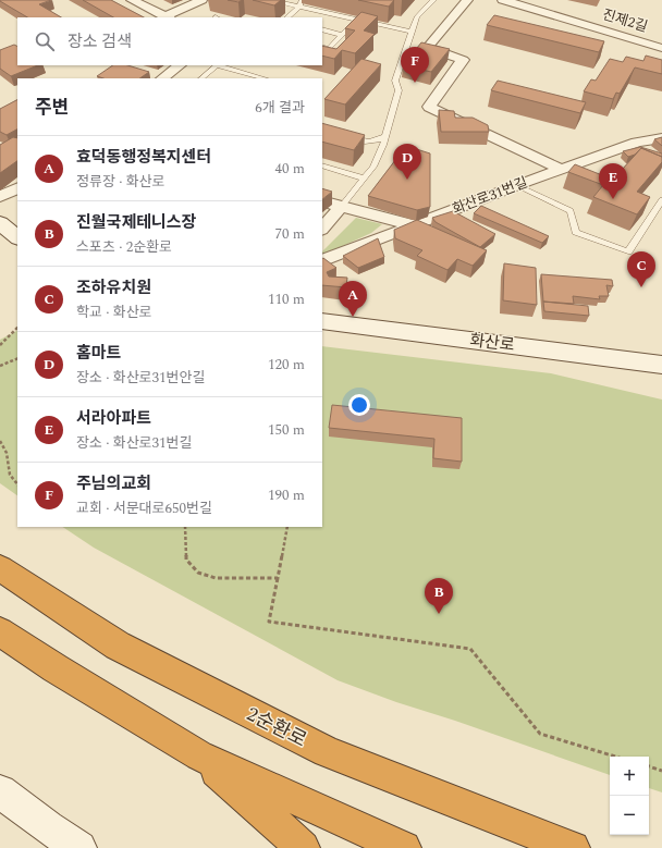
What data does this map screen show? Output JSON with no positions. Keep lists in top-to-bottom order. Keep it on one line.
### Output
{"streets":{"highway":["2순환로"],"main road":["화산로"],"street":["진제2길","화산로31번길"]},"page":{"search":"장소 검색","pins":["F","D","E","C","A","B"],"heading":["주변","6개 결과"],"list":[{"mark":"A","name":"효덕동행정복지센터","note":"정류장 · 화산로","value":"40 m"},{"mark":"B","name":"진월국제테니스장","note":"스포츠 · 2순환로","value":"70 m"},{"mark":"C","name":"조하유치원","note":"학교 · 화산로","value":"110 m"},{"mark":"D","name":"홈마트","note":"장소 · 화산로31번안길","value":"120 m"},{"mark":"E","name":"서라아파트","note":"장소 · 화산로31번길","value":"150 m"},{"mark":"F","name":"주님의교회","note":"교회 · 서문대로650번길","value":"190 m"}],"map_buttons":["+","−"]}}
